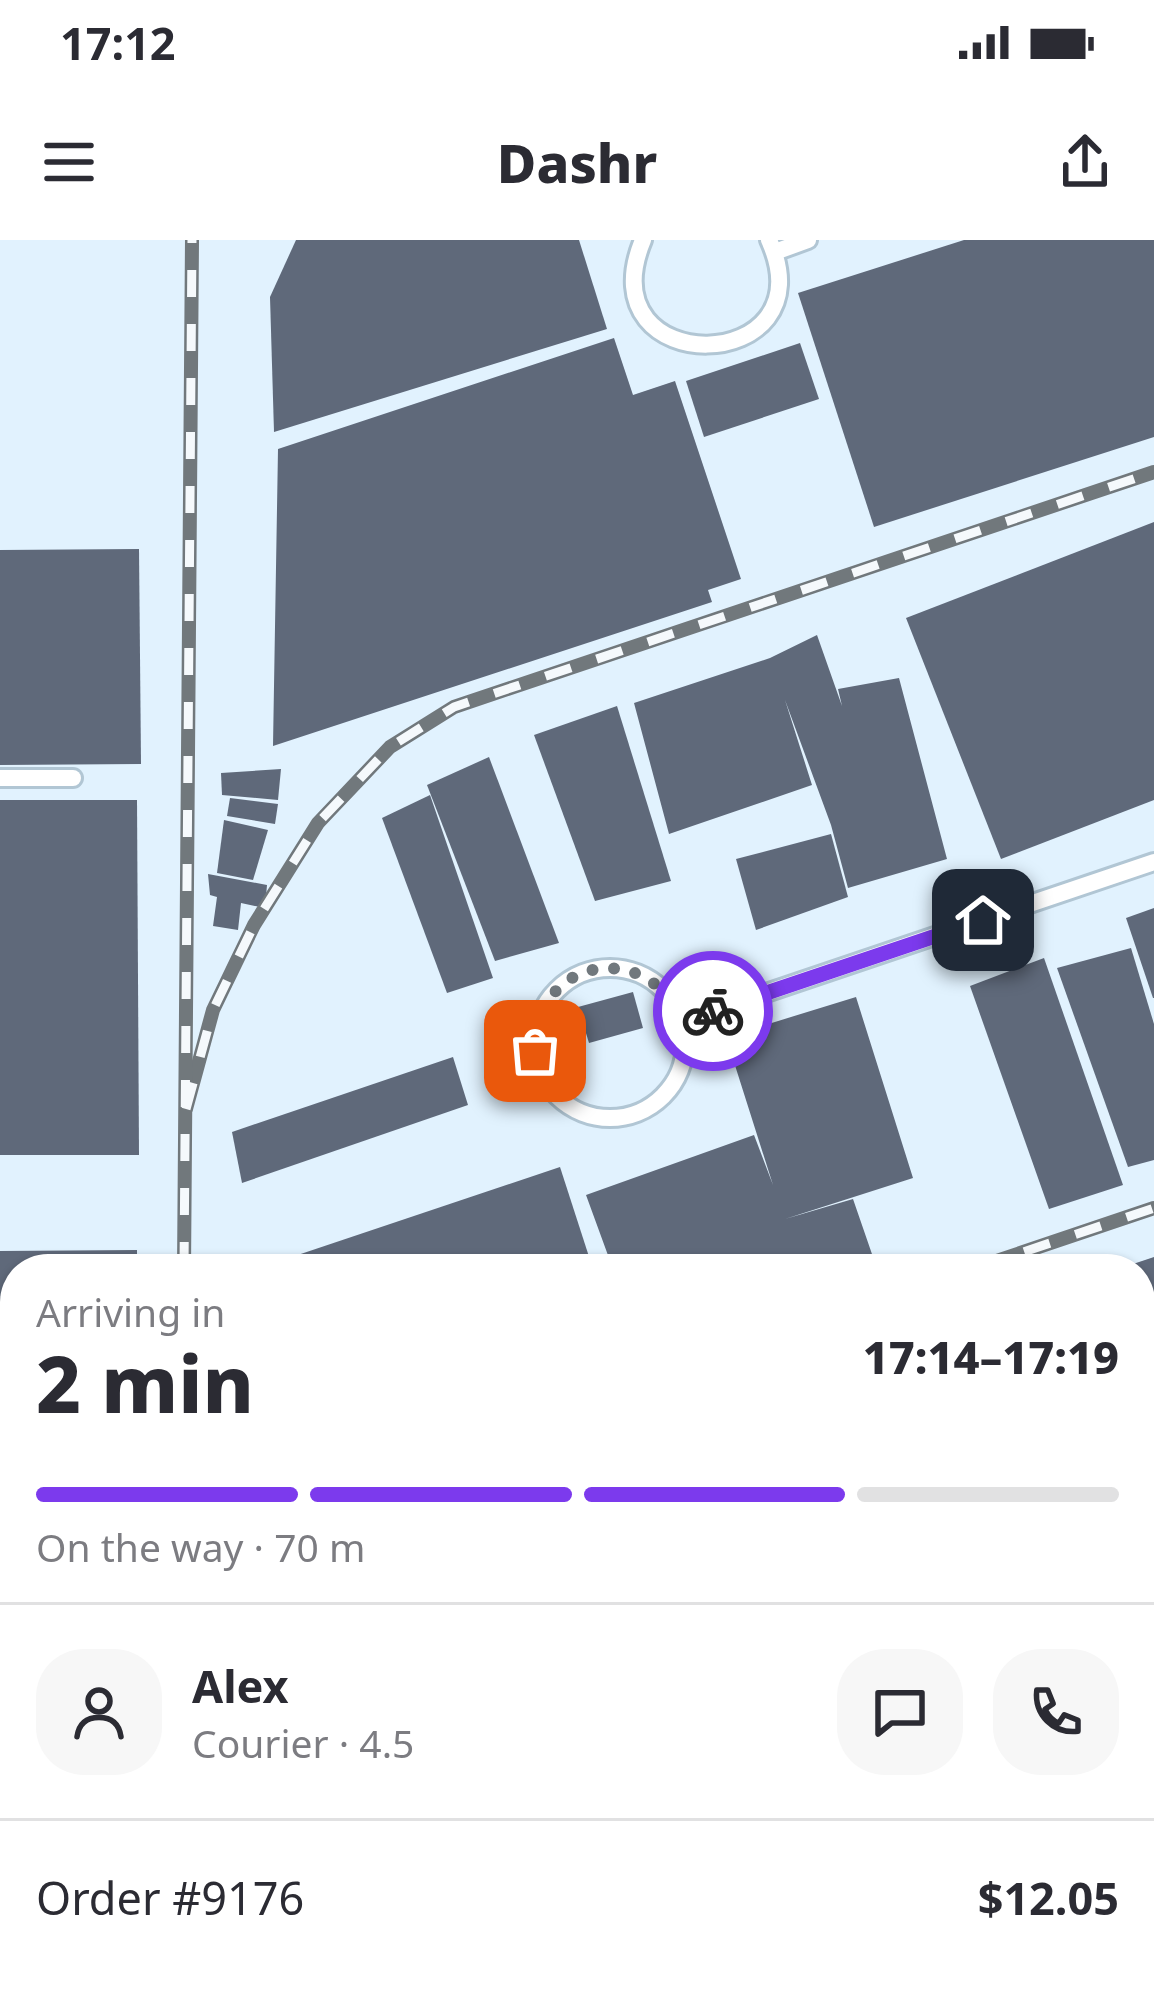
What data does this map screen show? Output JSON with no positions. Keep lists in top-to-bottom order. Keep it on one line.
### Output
{"page":{"status":"17:12","header":"Dashr","heading":["2 min","Arriving in","17:14–17:19"],"panel":["Alex","Courier · 4.5","Order #9176","$12.05"],"bar":"On the way · 70 m"}}
